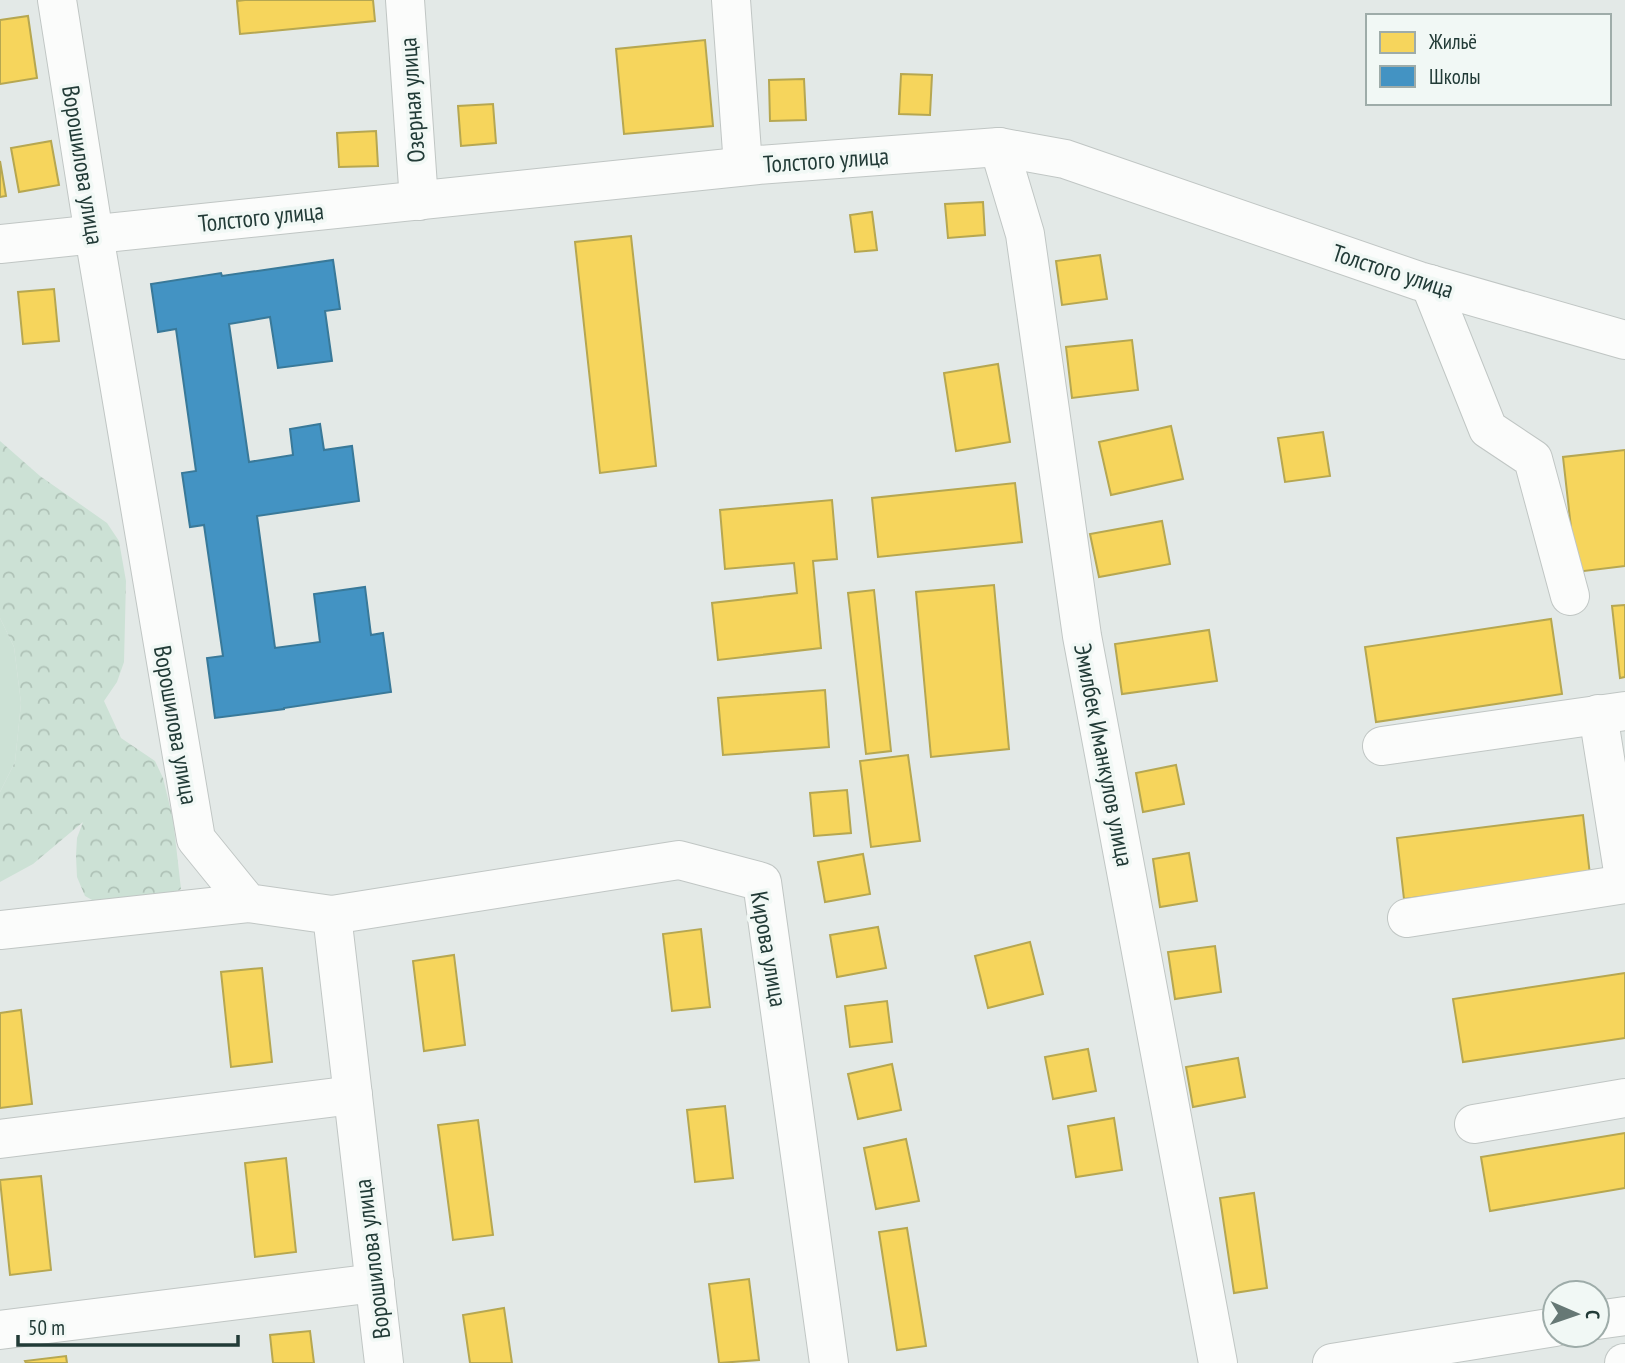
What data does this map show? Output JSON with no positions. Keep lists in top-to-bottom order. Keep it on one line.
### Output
{"streets":{"street":["Озерная улица","Толстого улица","Ворошилова улица","Эмилбек Иманкулов улица","Кирова улица"]},"crossings":[["Озерная улица","Толстого улица"],["Толстого улица","Ворошилова улица"],["Толстого улица","Эмилбек Иманкулов улица"],["Ворошилова улица","Кирова улица"]],"legend":["Жильё","Школы"],"scale_bar":"50 m","north":"right"}
